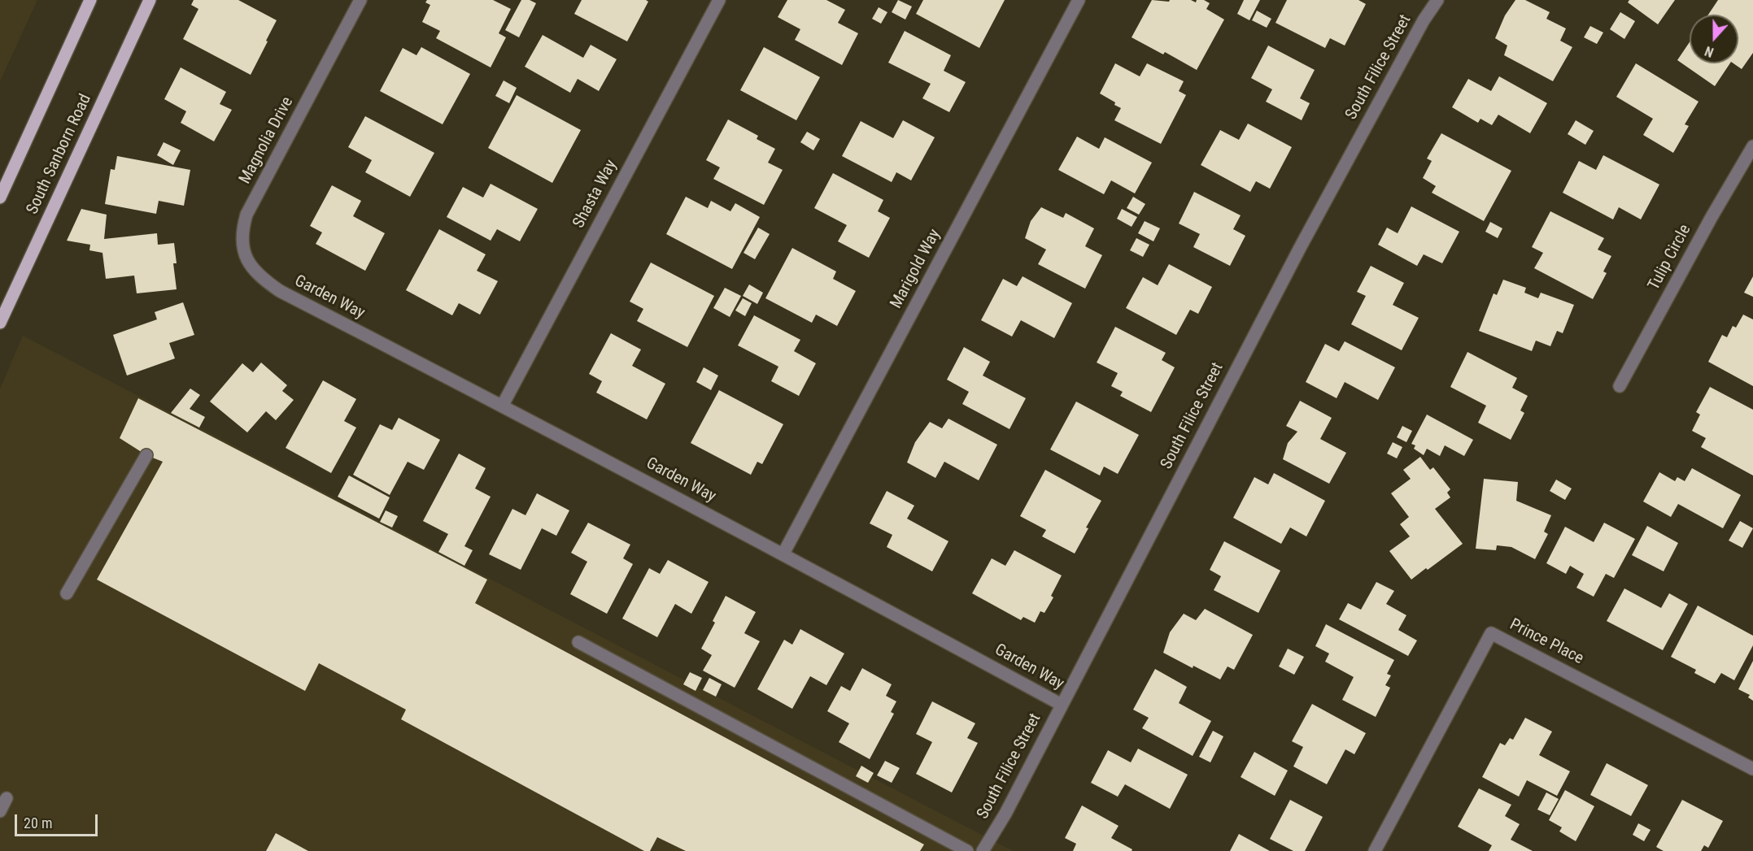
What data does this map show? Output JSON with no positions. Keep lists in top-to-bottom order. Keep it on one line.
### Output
{"streets":{"main road":["South Sanborn Road"],"street":["South Filice Street","Magnolia Drive","Shasta Way","Tulip Circle","Marigold Way","Garden Way","Prince Place"]},"crossings":[["South Filice Street","Garden Way"],["Magnolia Drive","Garden Way"],["Shasta Way","Garden Way"],["Marigold Way","Garden Way"]],"scale_bar":"20 m","north":"bottom"}
